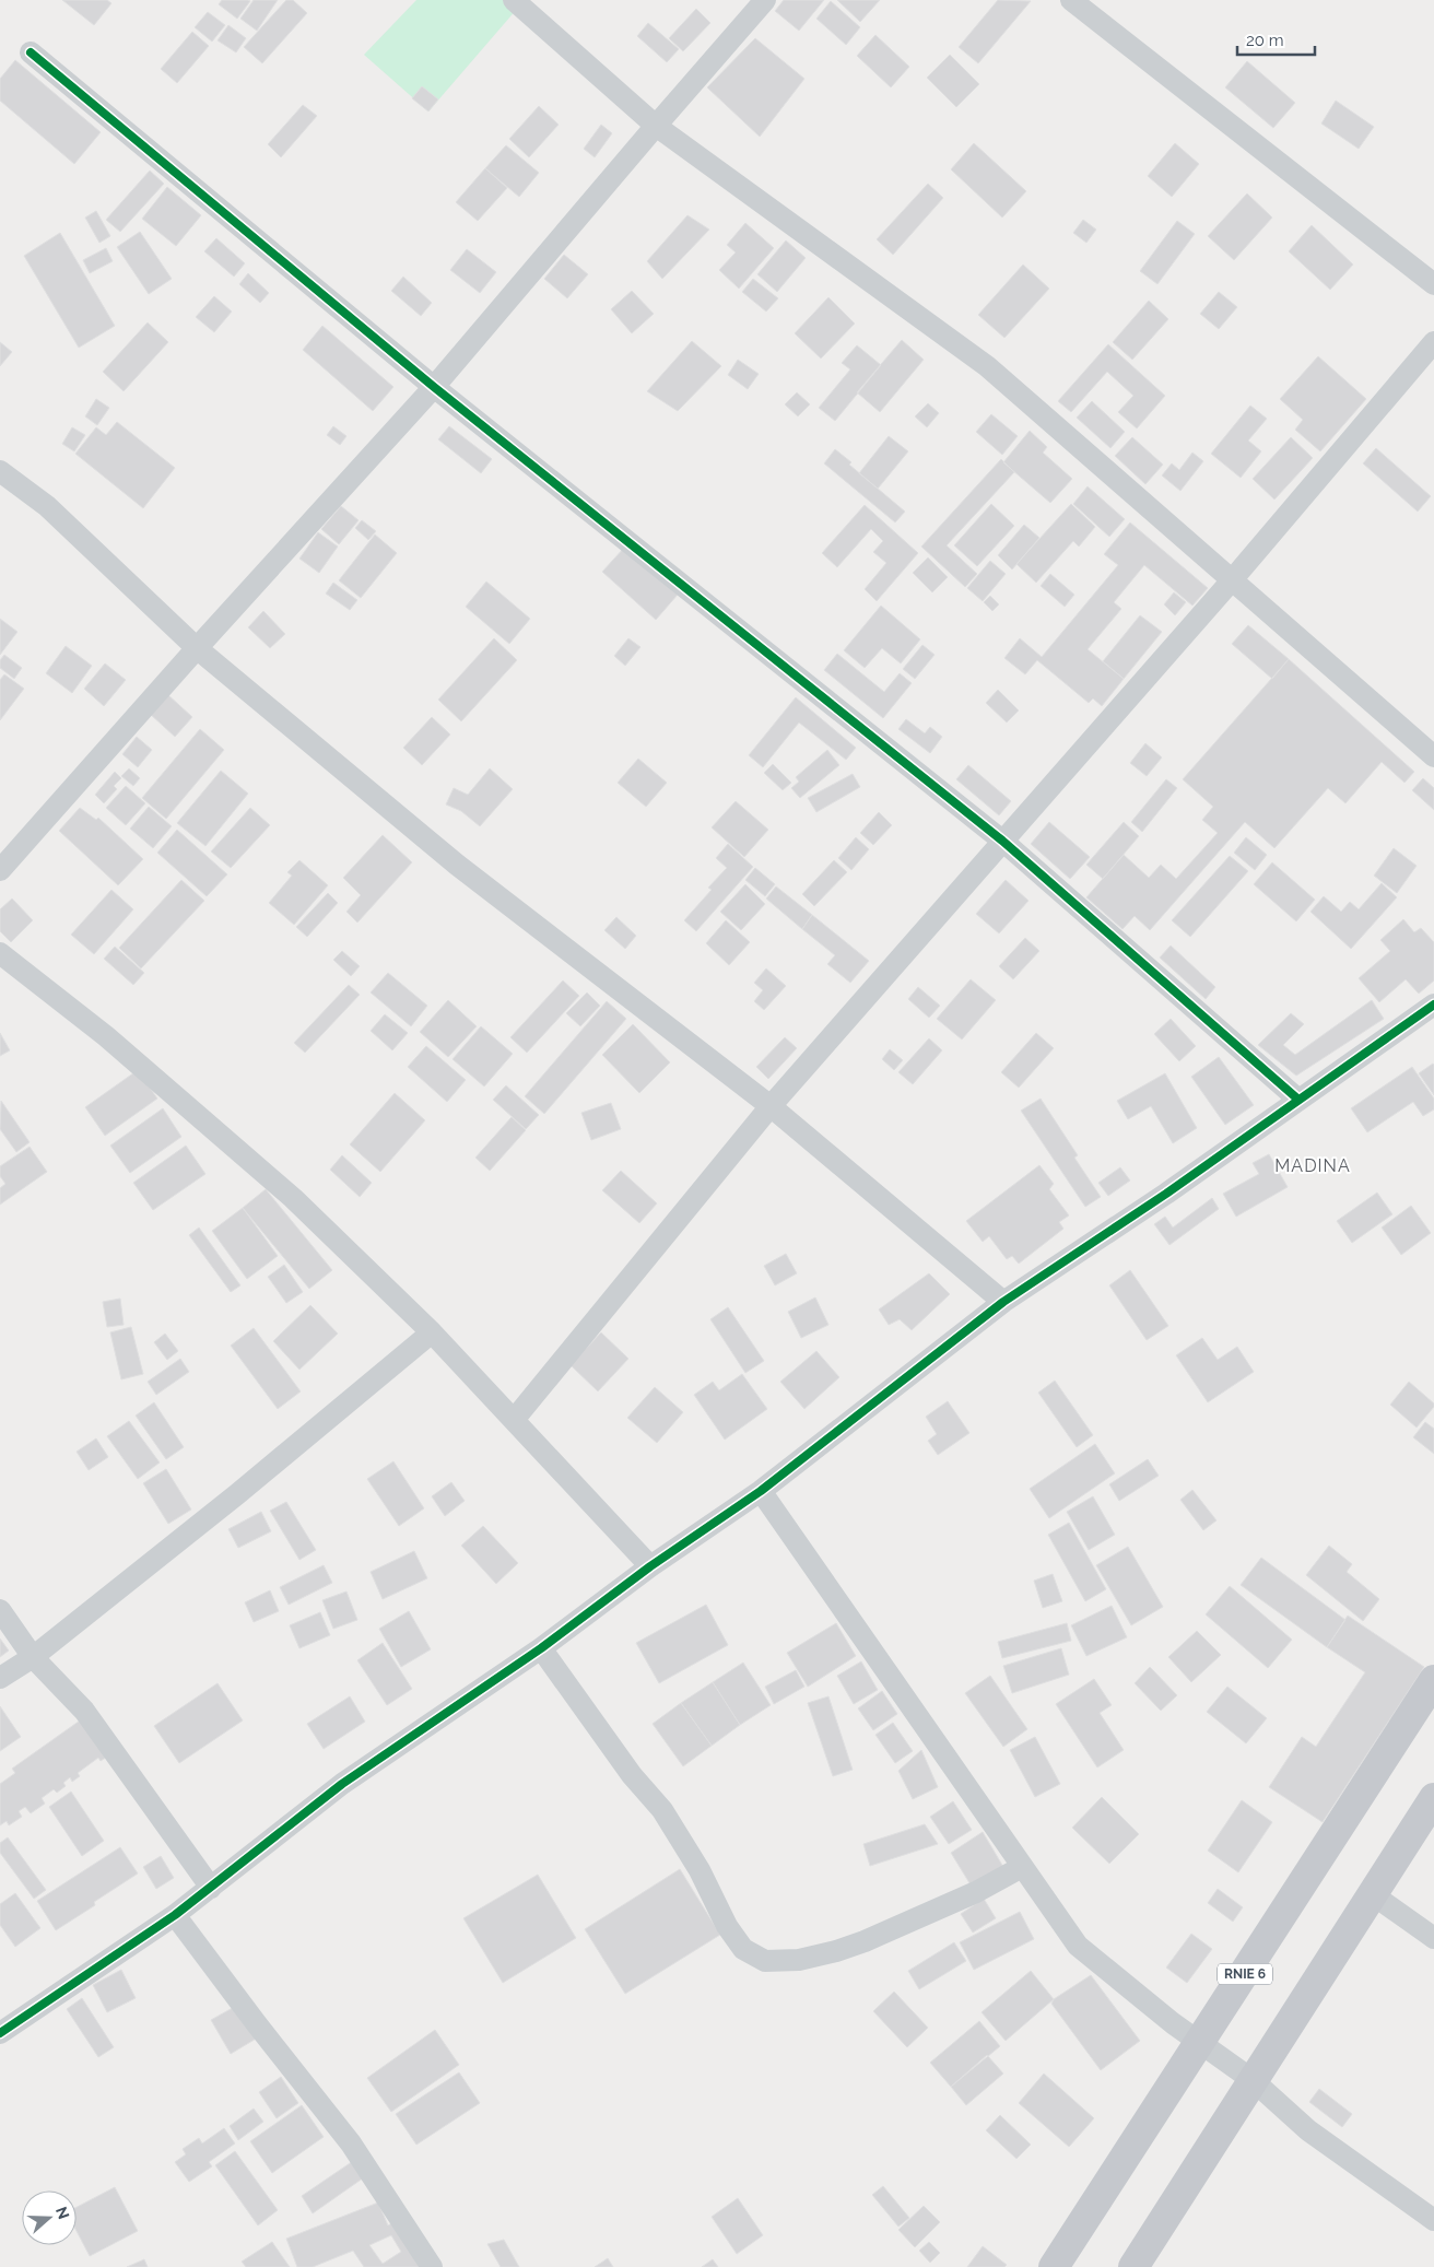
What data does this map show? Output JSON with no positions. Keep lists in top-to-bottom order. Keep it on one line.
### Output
{"streets":{"main road":["RNIE 6"]},"districts":["MADINA"],"scale_bar":"20 m","north":"right"}
